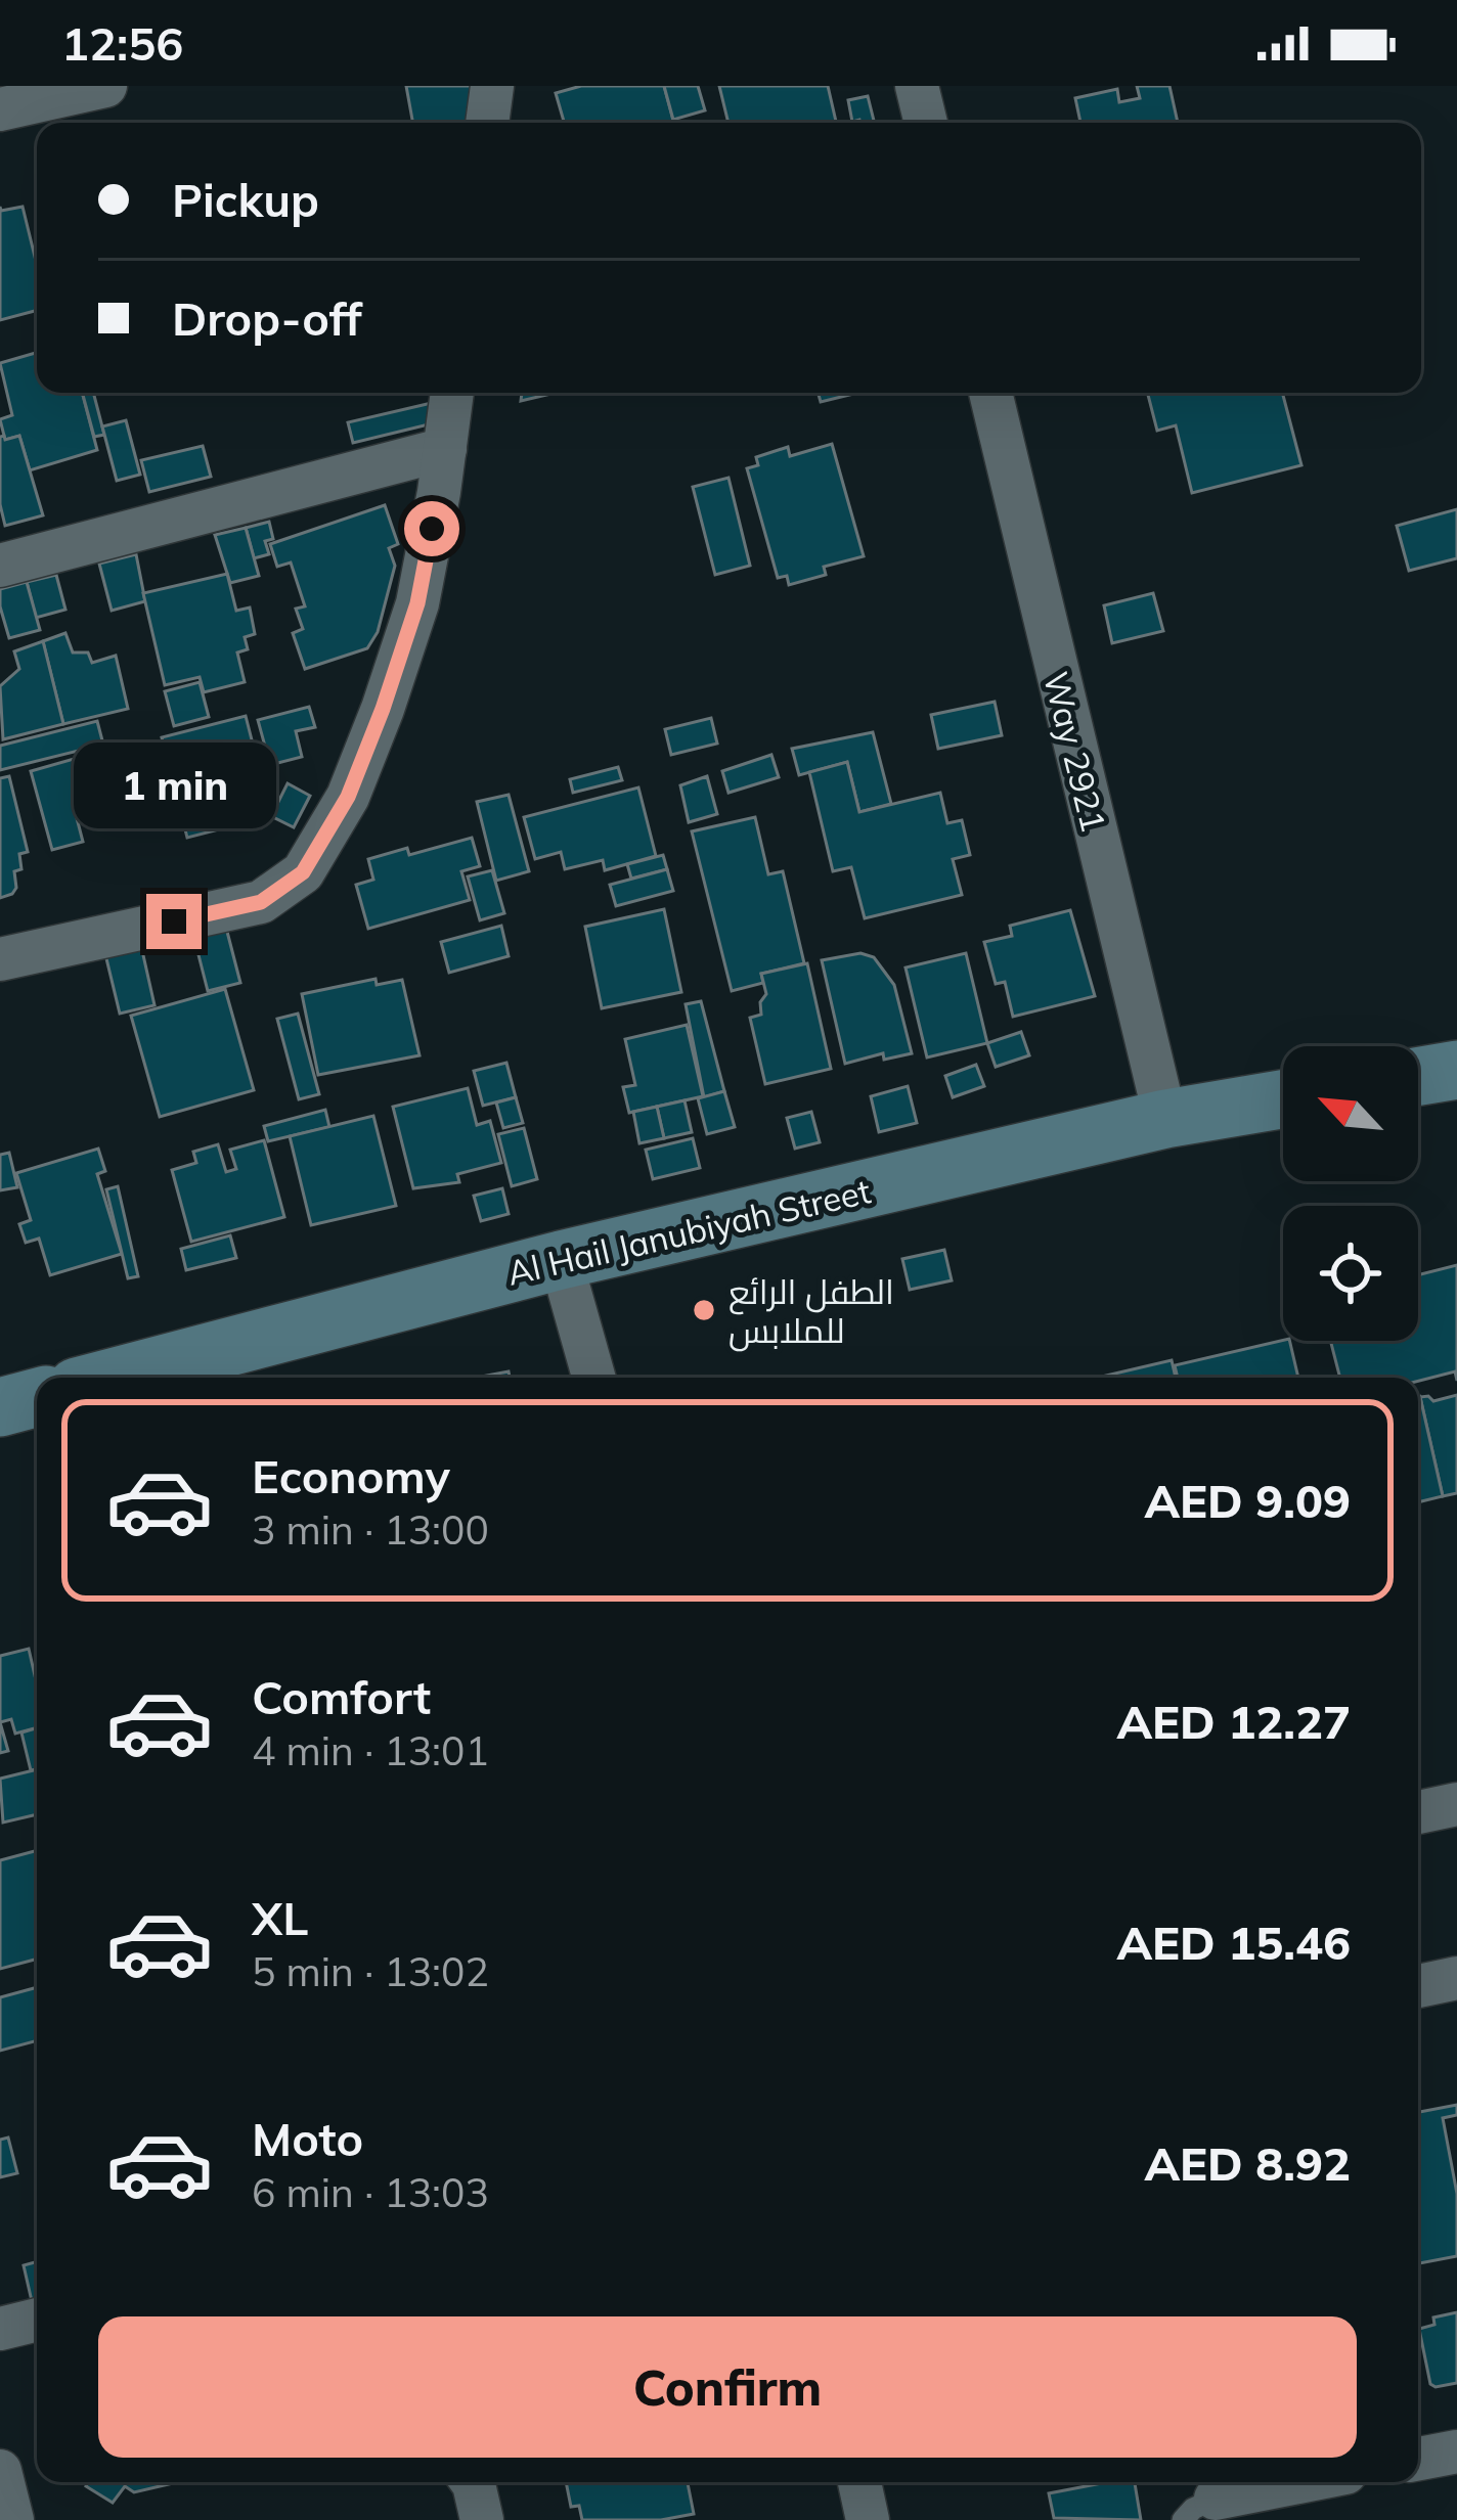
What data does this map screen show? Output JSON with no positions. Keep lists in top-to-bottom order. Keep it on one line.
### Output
{"streets":{"street":["Way 2921","Al Hail Janubiyah Street"]},"crossings":[["Way 2921","Al Hail Janubiyah Street"]],"places":["الطفل الرائع للملابس"],"north":"top left","page":{"status":"12:56","banner":["Pickup","Drop-off"],"bubble":"1 min","list":[{"name":"Economy","note":"3 min · 13:00","value":"AED 9.09"},{"name":"Comfort","note":"4 min · 13:01","value":"AED 12.27"},{"name":"XL","note":"5 min · 13:02","value":"AED 15.46"},{"name":"Moto","note":"6 min · 13:03","value":"AED 8.92"}],"buttons":"Confirm"}}
